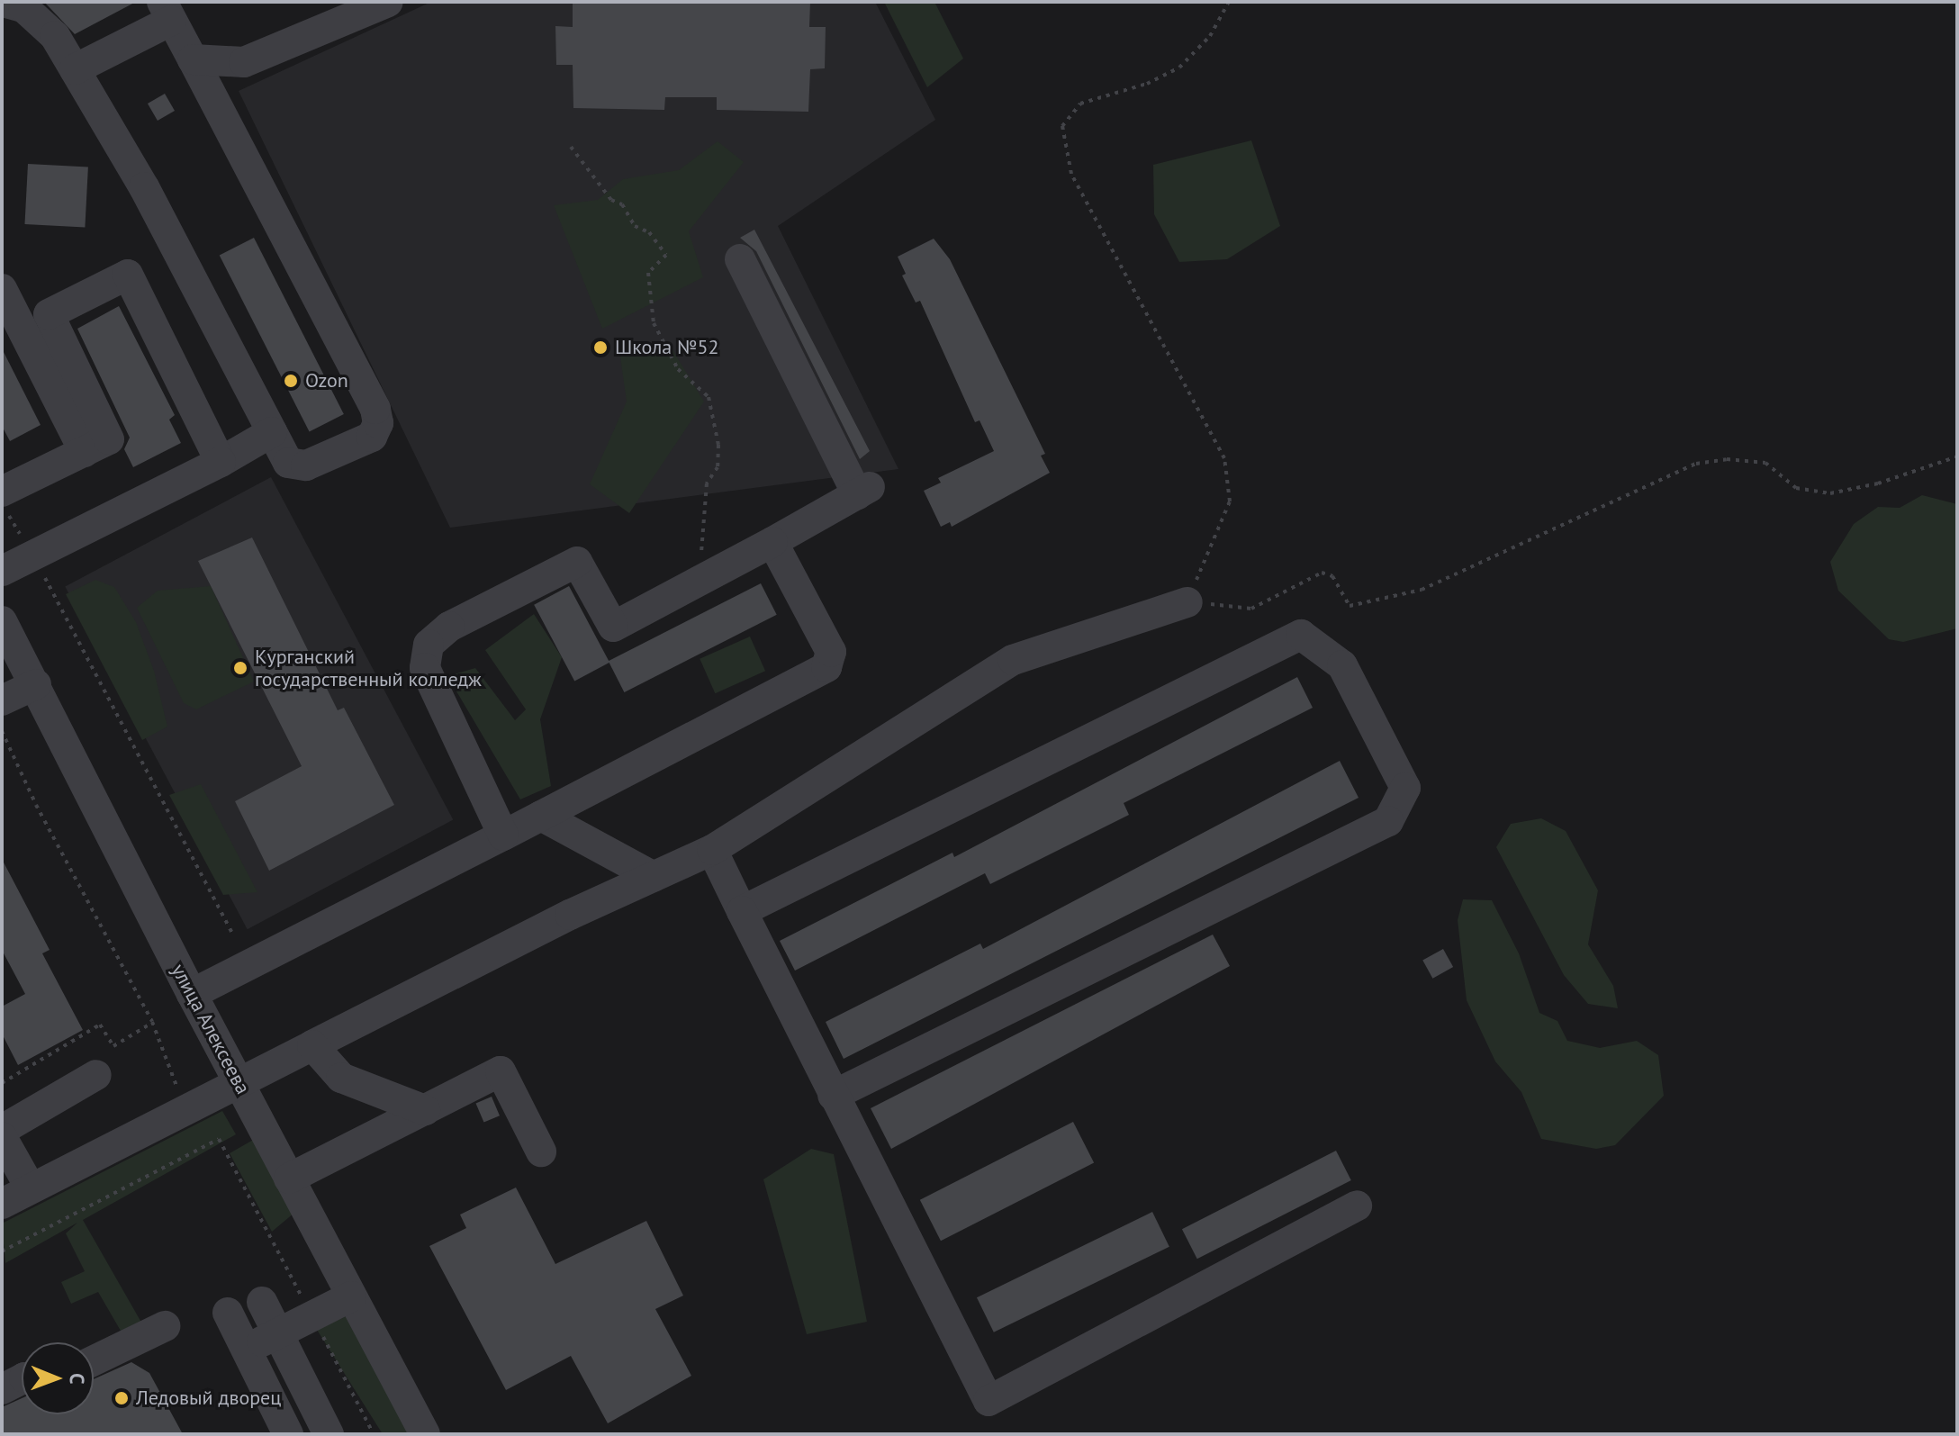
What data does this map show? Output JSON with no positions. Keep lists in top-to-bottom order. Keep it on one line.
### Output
{"streets":{"street":["улица Алексеева"]},"places":["Школа №52","Ozon","Курганский государственный колледж","Ледовый дворец"],"north":"right"}
